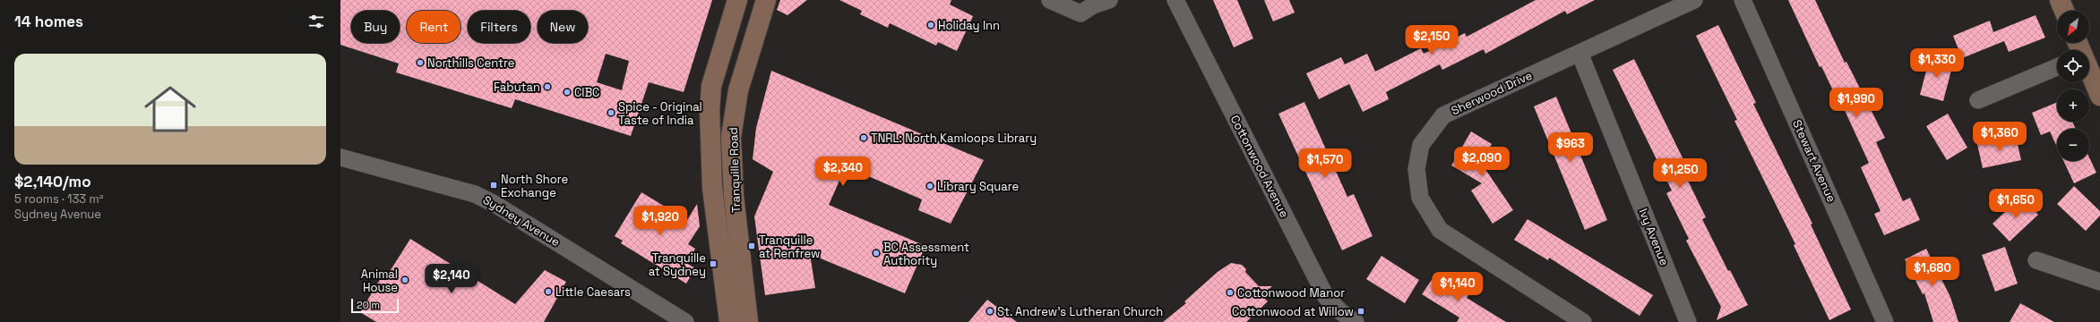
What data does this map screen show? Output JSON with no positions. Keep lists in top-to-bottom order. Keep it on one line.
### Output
{"streets":{"main road":["Tranquille Road"],"street":["Sherwood Drive","Stewart Avenue","Cottonwood Avenue","Sydney Avenue","Ivy Avenue"]},"crossings":[["Sherwood Drive","Ivy Avenue"]],"places":{"other":["Holiday Inn","Northills Centre","Fabutan","CIBC","Spice - Original Taste of India","TNRL: North Kamloops Library","Library Square","BC Assessment Authority","Animal House","Little Caesars","Cottonwood Manor","St. Andrew’s Lutheran Church"],"transit":["North Shore Exchange","Tranquille at Renfrew","Tranquille at Sydney","Cottonwood at Willow"]},"scale_bar":"20 m","north":"bottom left","page":{"heading":"14 homes","map_buttons":["+","−"],"chip":["Buy","Rent","Filters","New"],"price":["$2,150","$1,330","$1,990","$1,360","$963","$2,090","$1,570","$2,340","$1,250","$1,650","$1,920","$1,680","$2,140","$1,140"],"list":[{"name":"$2,140/mo","note":"5 rooms · 133 m² · Sydney Avenue"}],"scale":"20 m"}}
